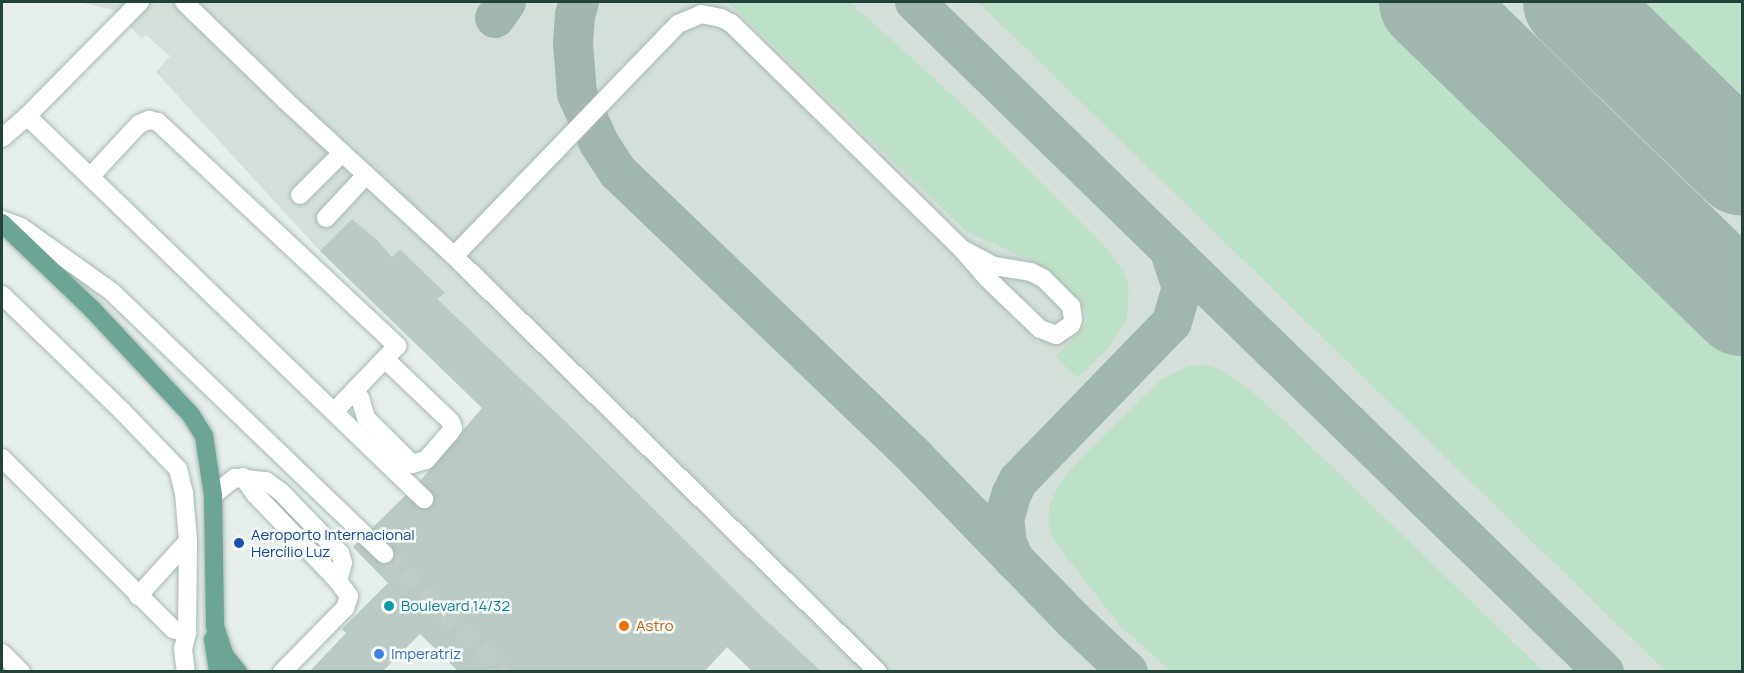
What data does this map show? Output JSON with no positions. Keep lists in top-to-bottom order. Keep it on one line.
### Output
{"places":["Aeroporto Internacional Hercílio Luz","Boulevard 14/32","Astro","Imperatriz"]}
